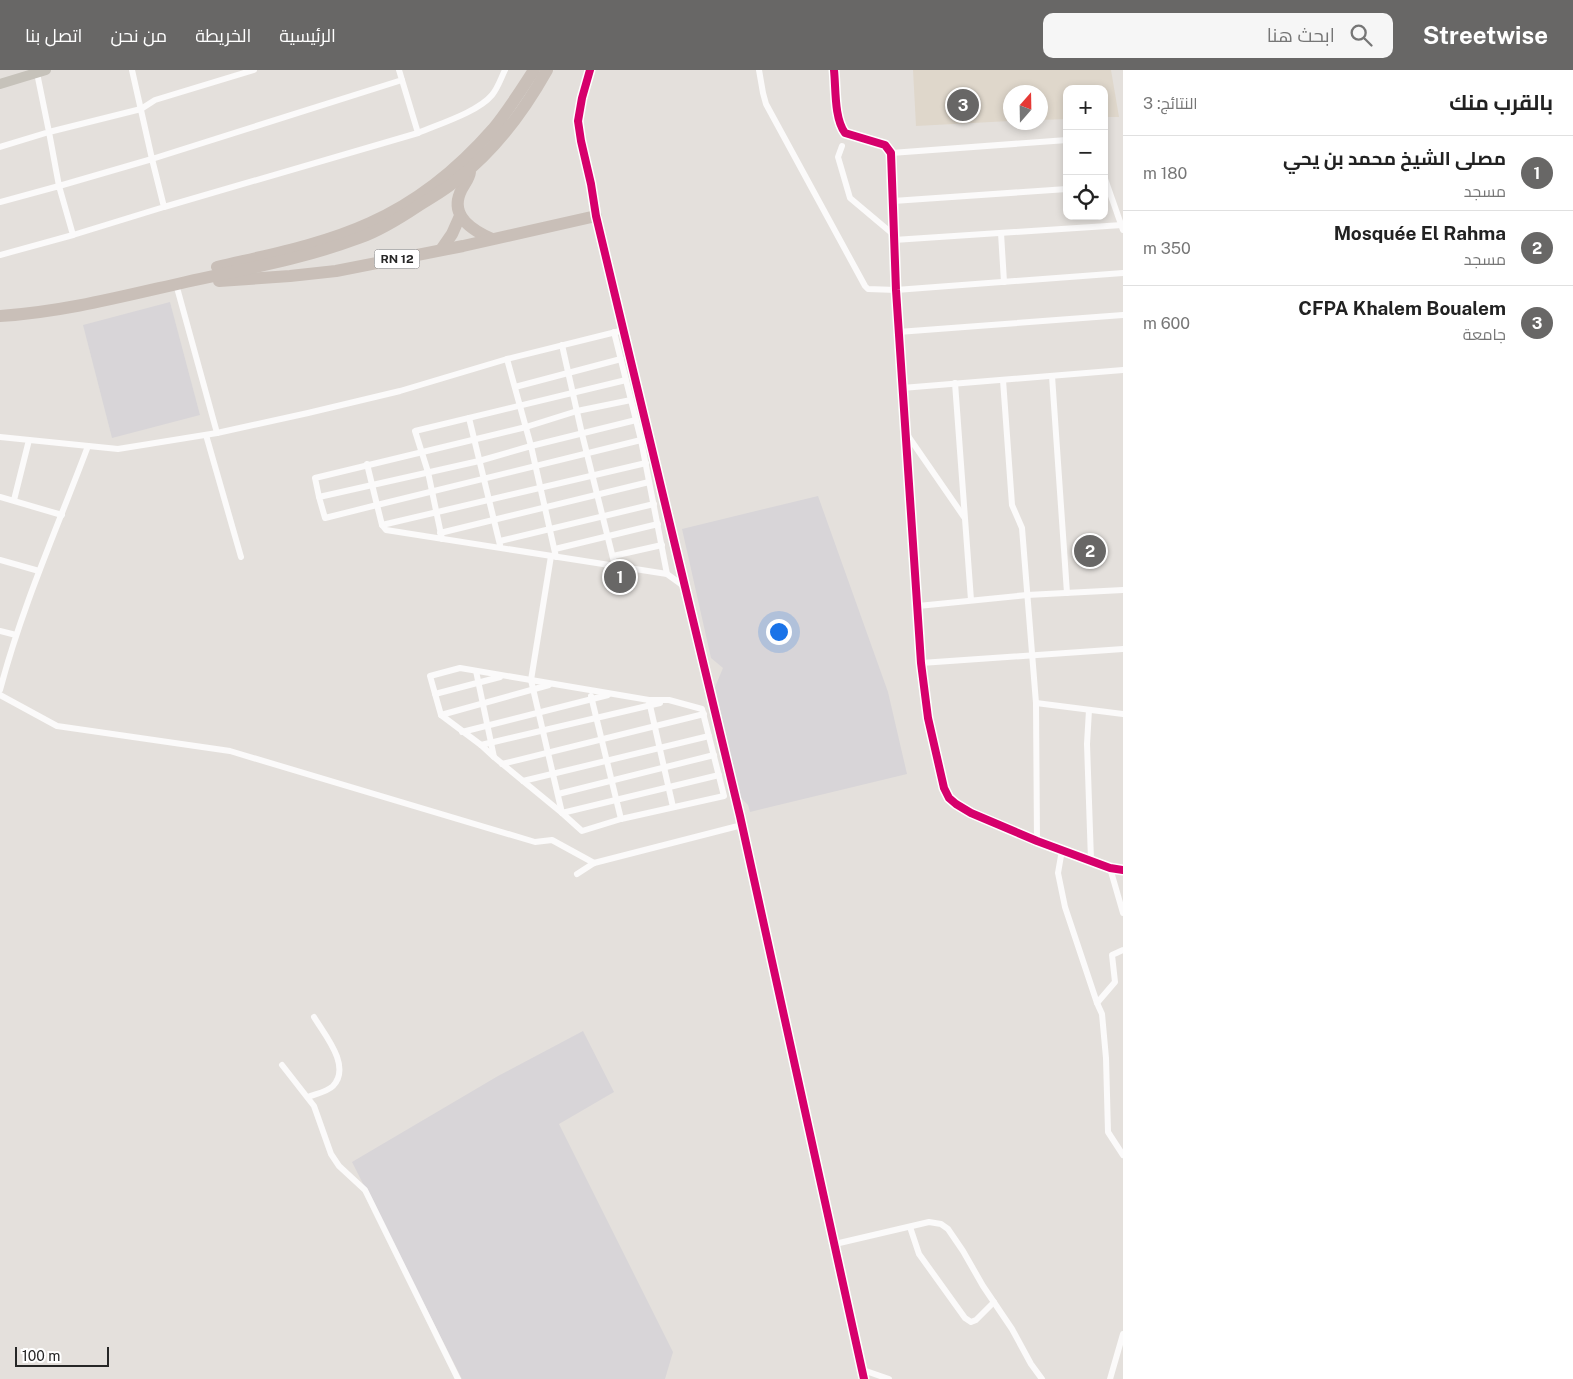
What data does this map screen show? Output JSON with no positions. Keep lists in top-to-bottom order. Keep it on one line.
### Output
{"streets":{"highway":["RN 12"]},"scale_bar":"100 m","north":"top","page":{"header":"Streetwise","search":"ابحث هنا","nav":["الرئيسية","الخريطة","من نحن","اتصل بنا"],"heading":["بالقرب منك","النتائج: 3"],"map_buttons":["+","−"],"pins":["3","2","1"],"list":[{"mark":"1","name":"مصلى الشيخ محمد بن يحي","note":"مسجد","value":"180 m"},{"mark":"2","name":"Mosquée El Rahma","note":"مسجد","value":"350 m"},{"mark":"3","name":"CFPA Khalem Boualem","note":"جامعة","value":"600 m"}],"scale":"100 m"}}
